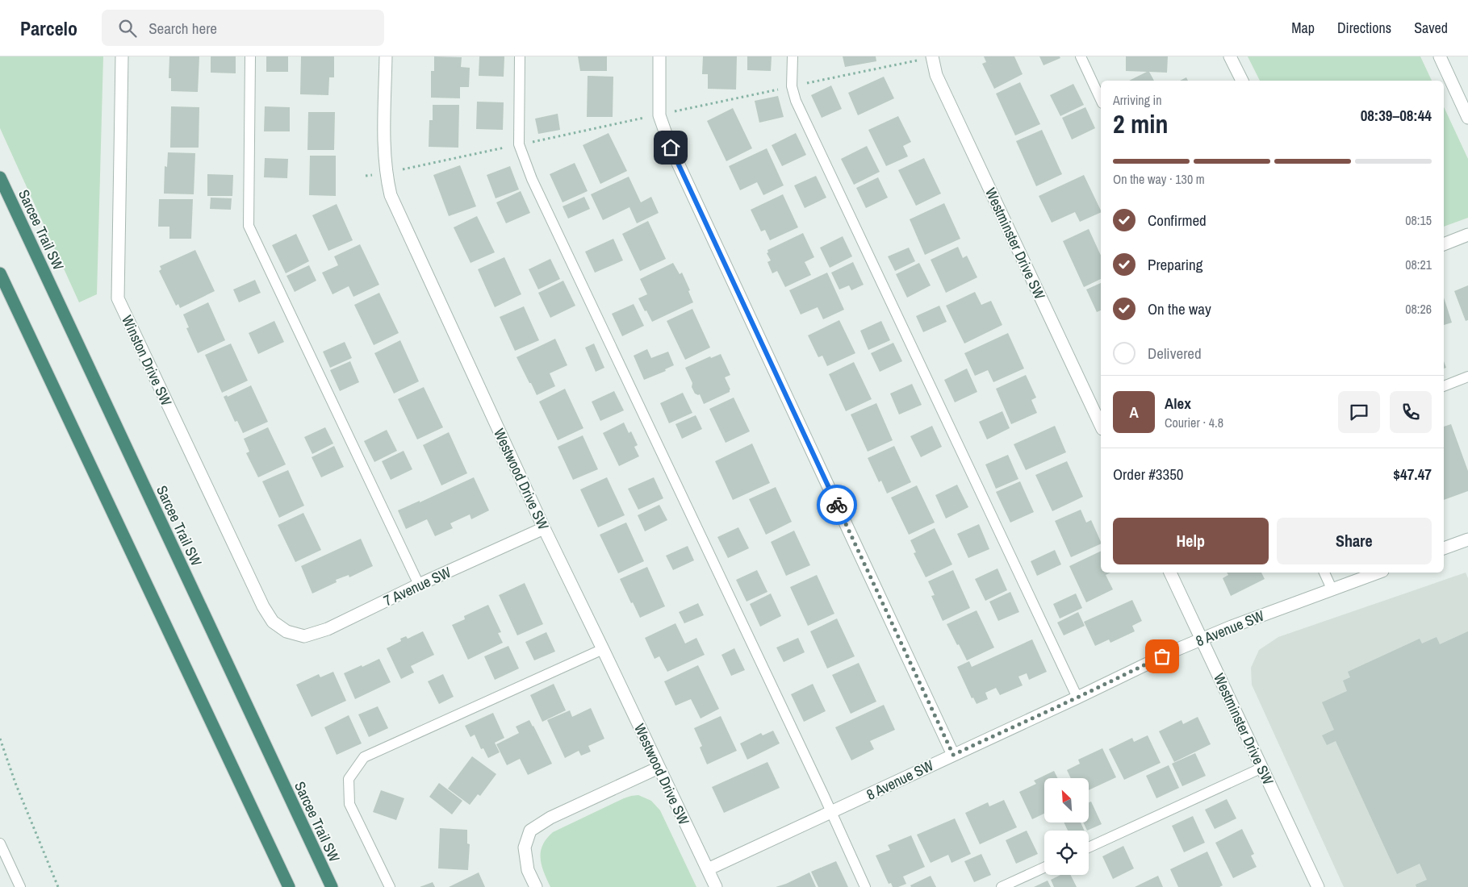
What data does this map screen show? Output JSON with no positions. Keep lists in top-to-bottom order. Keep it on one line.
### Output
{"streets":{"highway":["Sarcee Trail SW"],"street":["Westminster Drive SW","Winston Drive SW","Westwood Drive SW","7 Avenue SW","8 Avenue SW"]},"crossings":[["Westminster Drive SW","8 Avenue SW"],["Winston Drive SW","7 Avenue SW"],["Westwood Drive SW","7 Avenue SW"],["Westwood Drive SW","8 Avenue SW"]],"north":"top left","page":{"header":"Parcelo","search":"Search here","nav":["Map","Directions","Saved"],"heading":["2 min","Arriving in","08:39–08:44"],"panel":["Alex","Courier · 4.8","Order #3350","$47.47"],"bar":"On the way · 130 m","list":[["Confirmed","08:15"],["Preparing","08:21"],["On the way","08:26"],"Delivered"],"round":"A","buttons":["Help","Share"]}}
